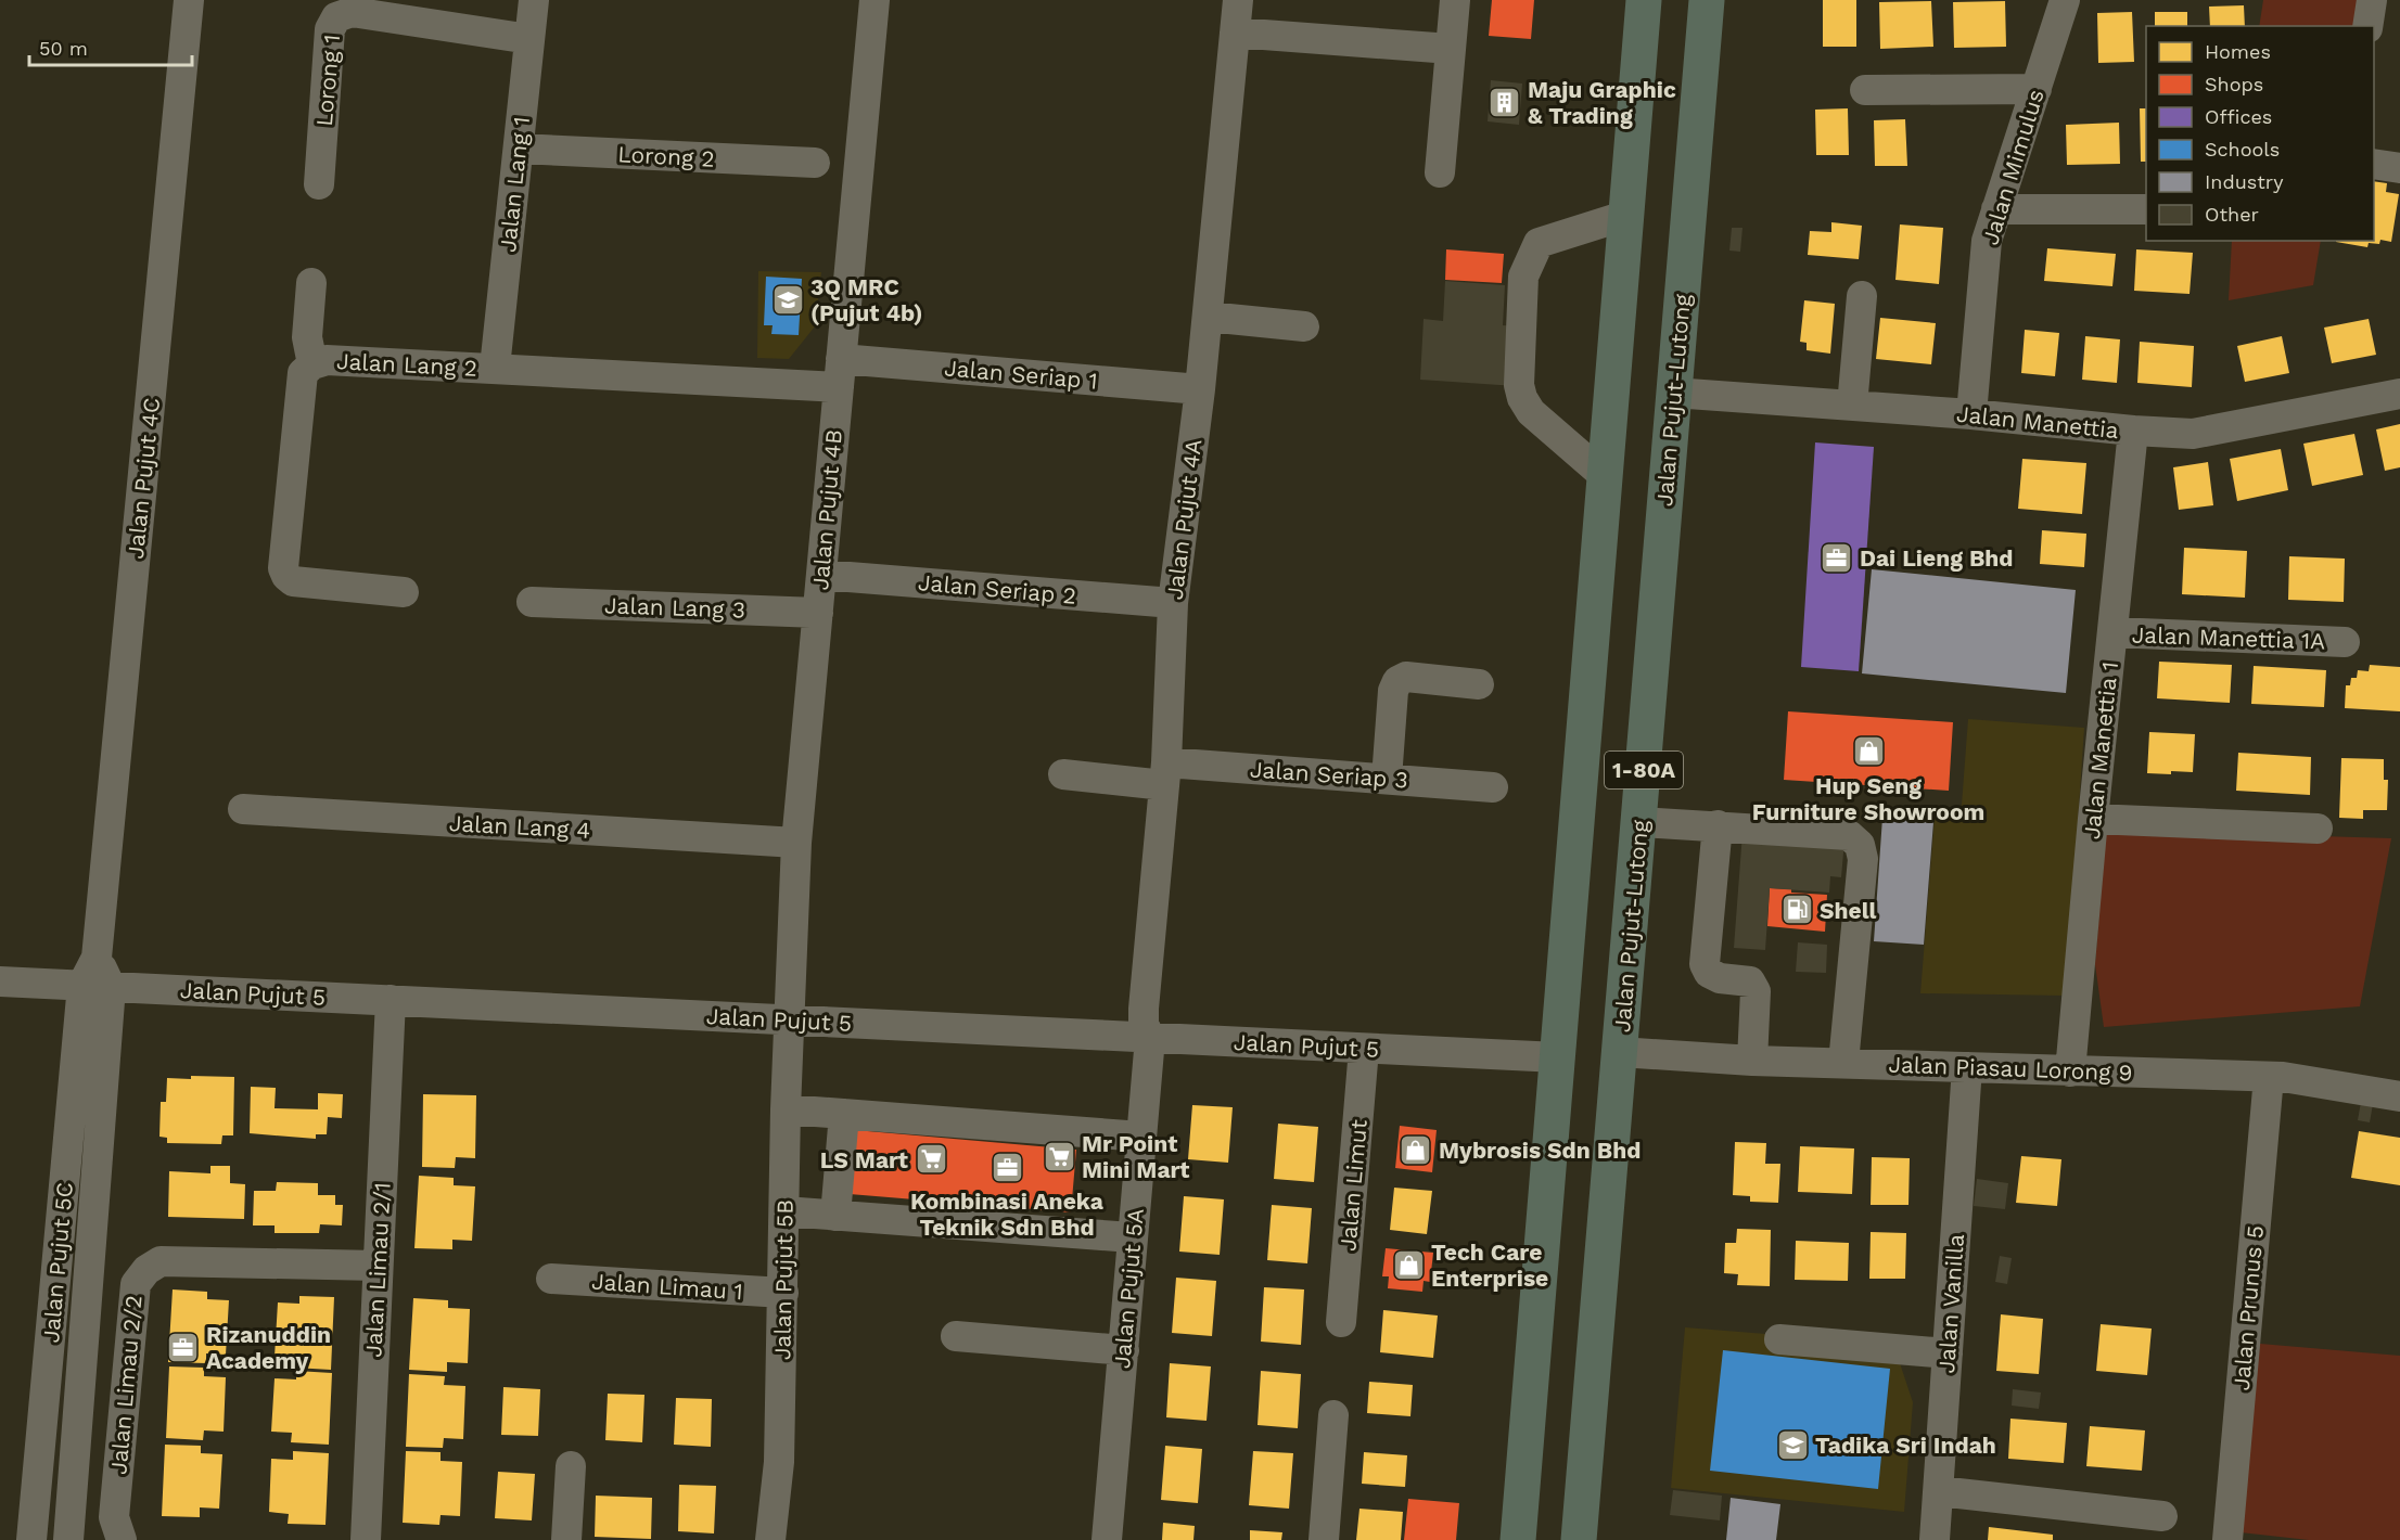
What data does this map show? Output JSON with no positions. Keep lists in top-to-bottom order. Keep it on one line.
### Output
{"streets":{"highway":["Jalan Pujut-Lutong","1-80A"],"street":["Lorong 1","Lorong 2","Jalan Mimulus","Jalan Lang 1","Jalan Lang 2","Jalan Seriap 1","Jalan Manettia","Jalan Pujut 4C","Jalan Pujut 4B","Jalan Pujut 4A","Jalan Seriap 2","Jalan Lang 3","Jalan Manettia 1A","Jalan Manettia 1","Jalan Seriap 3","Jalan Lang 4","Jalan Pujut 5","Jalan Piasau Lorong 9","Jalan Limut","Jalan Pujut 5C","Jalan Limau 2/1","Jalan Pujut 5B","Jalan Limau 1","Jalan Pujut 5A","Jalan Vanilla","Jalan Prunus 5","Jalan Limau 2/2"]},"crossings":[["Lorong 1","Jalan Lang 1"],["Lorong 2","Jalan Lang 1"],["Jalan Mimulus","Jalan Manettia"],["Jalan Lang 1","Jalan Lang 2"],["Jalan Lang 2","Jalan Seriap 1"],["Jalan Lang 2","Jalan Pujut 4B"],["Jalan Seriap 1","Jalan Pujut 4B"],["Jalan Seriap 1","Jalan Pujut 4A"],["Jalan Pujut-Lutong","Jalan Manettia"],["Jalan Pujut-Lutong","Jalan Piasau Lorong 9"],["Jalan Manettia","Jalan Manettia 1"],["Jalan Pujut 4C","Jalan Pujut 5"],["Jalan Pujut 4C","Jalan Pujut 5C"],["Jalan Pujut 4B","Jalan Seriap 2"],["Jalan Pujut 4B","Jalan Lang 3"],["Jalan Pujut 4B","Jalan Lang 4"],["Jalan Pujut 4B","Jalan Pujut 5"],["Jalan Pujut 4B","Jalan Pujut 5B"],["Jalan Pujut 4A","Jalan Seriap 2"],["Jalan Pujut 4A","Jalan Seriap 3"],["Jalan Pujut 4A","Jalan Pujut 5"],["Jalan Pujut 4A","Jalan Pujut 5A"],["Jalan Manettia 1A","Jalan Manettia 1"],["Jalan Manettia 1","Jalan Piasau Lorong 9"],["Jalan Pujut 5","Jalan Limut"],["Jalan Pujut 5","Jalan Pujut 5C"],["Jalan Pujut 5","Jalan Limau 2/1"],["Jalan Pujut 5","Jalan Pujut 5B"],["Jalan Pujut 5","Jalan Pujut 5A"],["Jalan Piasau Lorong 9","Jalan Vanilla"],["Jalan Piasau Lorong 9","Jalan Prunus 5"],["Jalan Limau 2/1","Jalan Limau 2/2"],["Jalan Pujut 5B","Jalan Limau 1"]],"places":{"building":["Maju Graphic & Trading"],"school or university":["3Q MRC (Pujut 4b)","Tadika Sri Indah"],"office":["Dai Lieng Bhd","Kombinasi Aneka Teknik Sdn Bhd","Rizanuddin Academy"],"shop":["Hup Seng Furniture Showroom","Mybrosis Sdn Bhd","Tech Care Enterprise"],"fuel station":["Shell"],"supermarket":["Mr Point Mini Mart","LS Mart"]},"legend":["Homes","Shops","Offices","Schools","Industry","Other"],"scale_bar":"50 m"}
